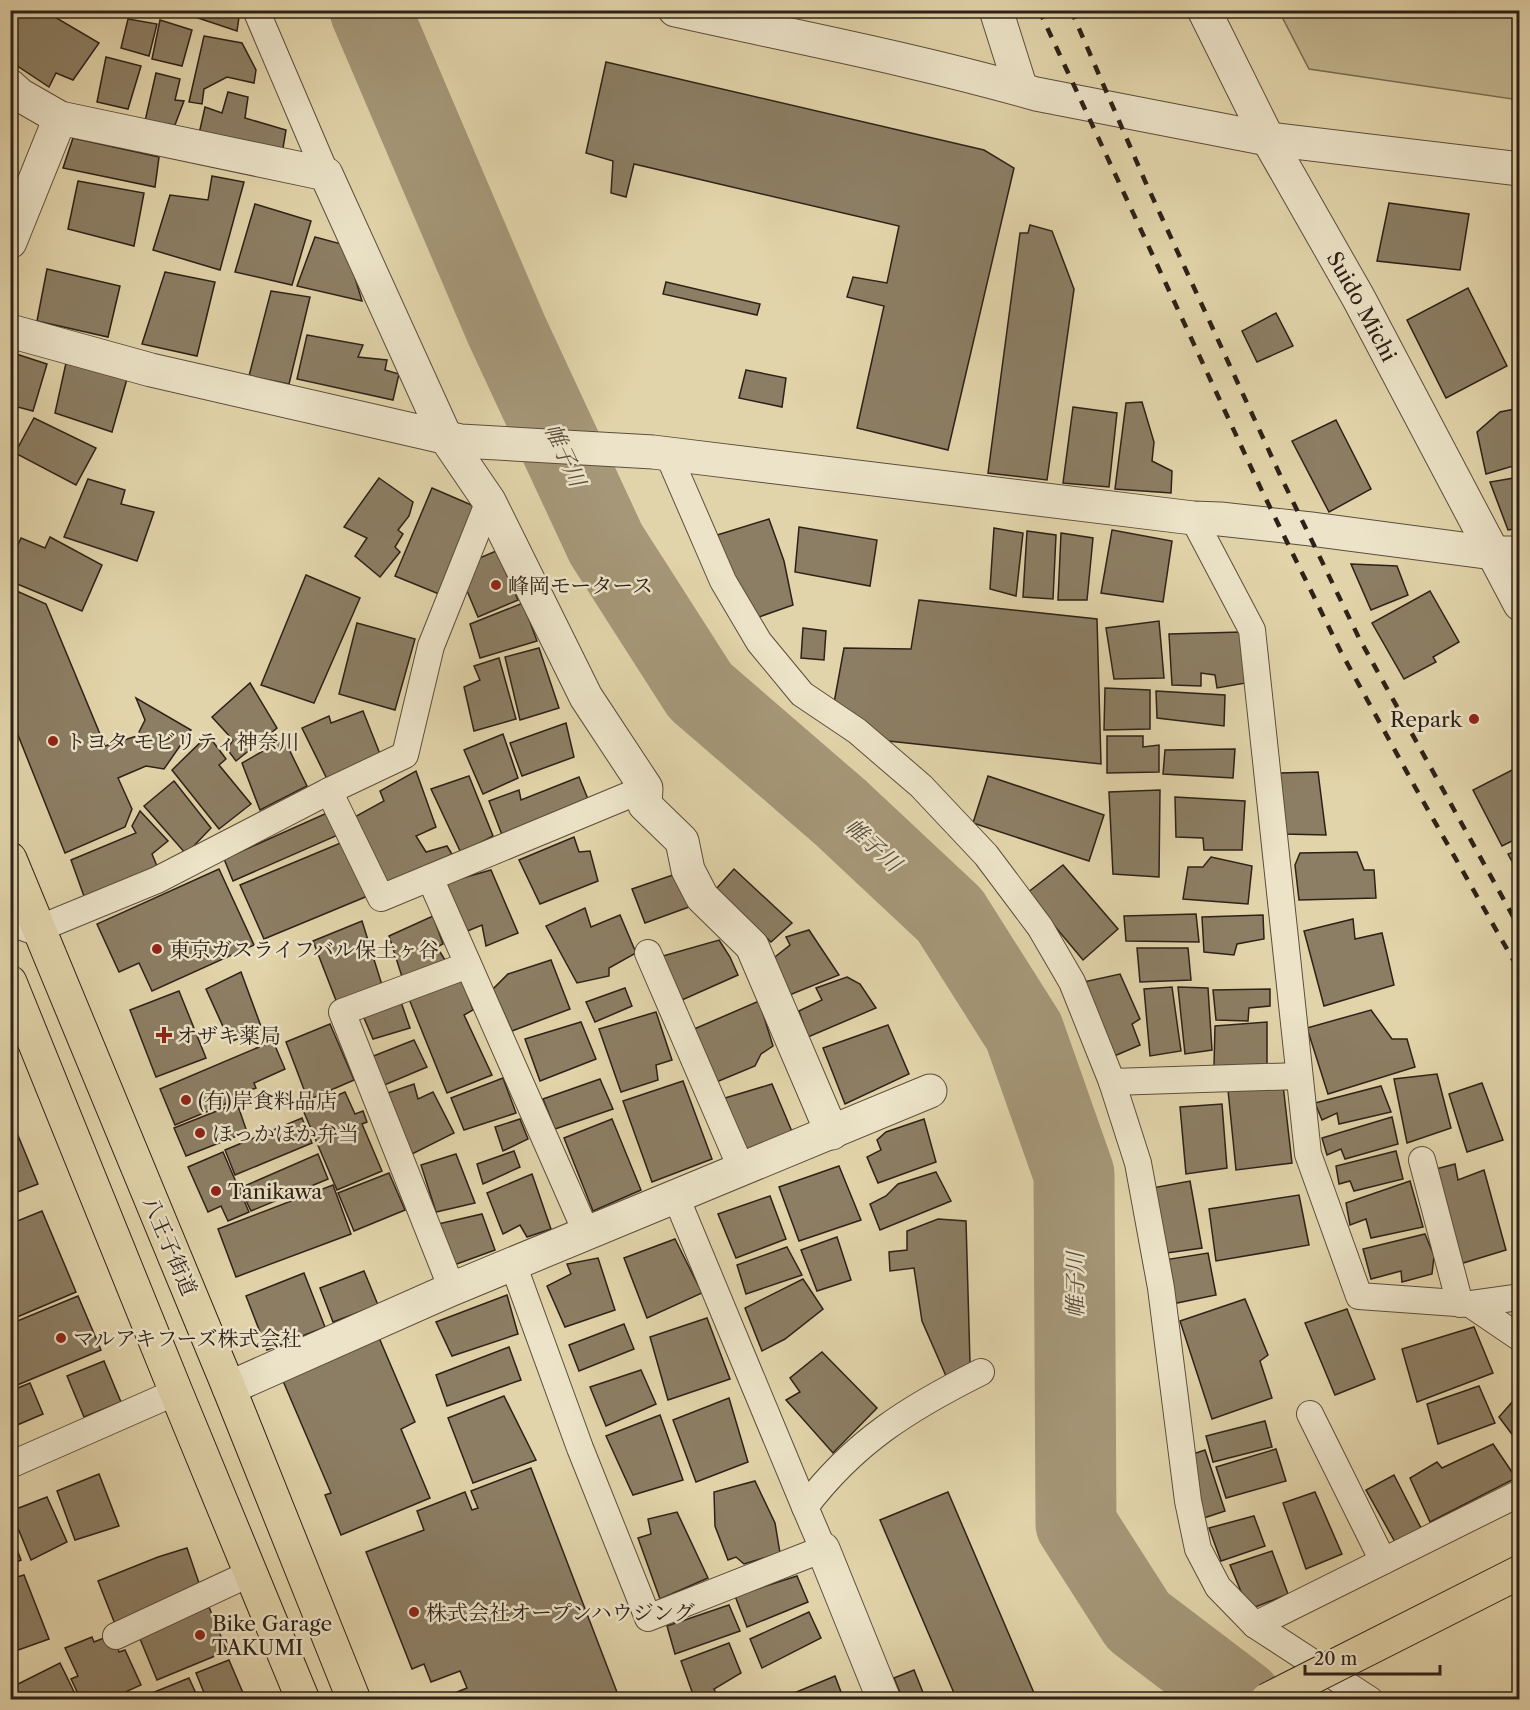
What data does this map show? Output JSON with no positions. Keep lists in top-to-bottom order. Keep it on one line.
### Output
{"streets":{"highway":["八王子街道"],"street":["Suido Michi"]},"water":["帷子川"],"places":{"other":["峰岡モータース","Repark","トヨタ モビリティ神奈川","東京ガスライフバル保土ヶ谷","(有)岸食料品店","ほっかほか弁当","Tanikawa","マルアキフーズ株式会社","株式会社オープンハウジング","Bike Garage TAKUMI"],"health":["オザキ薬局"]},"scale_bar":"20 m"}
